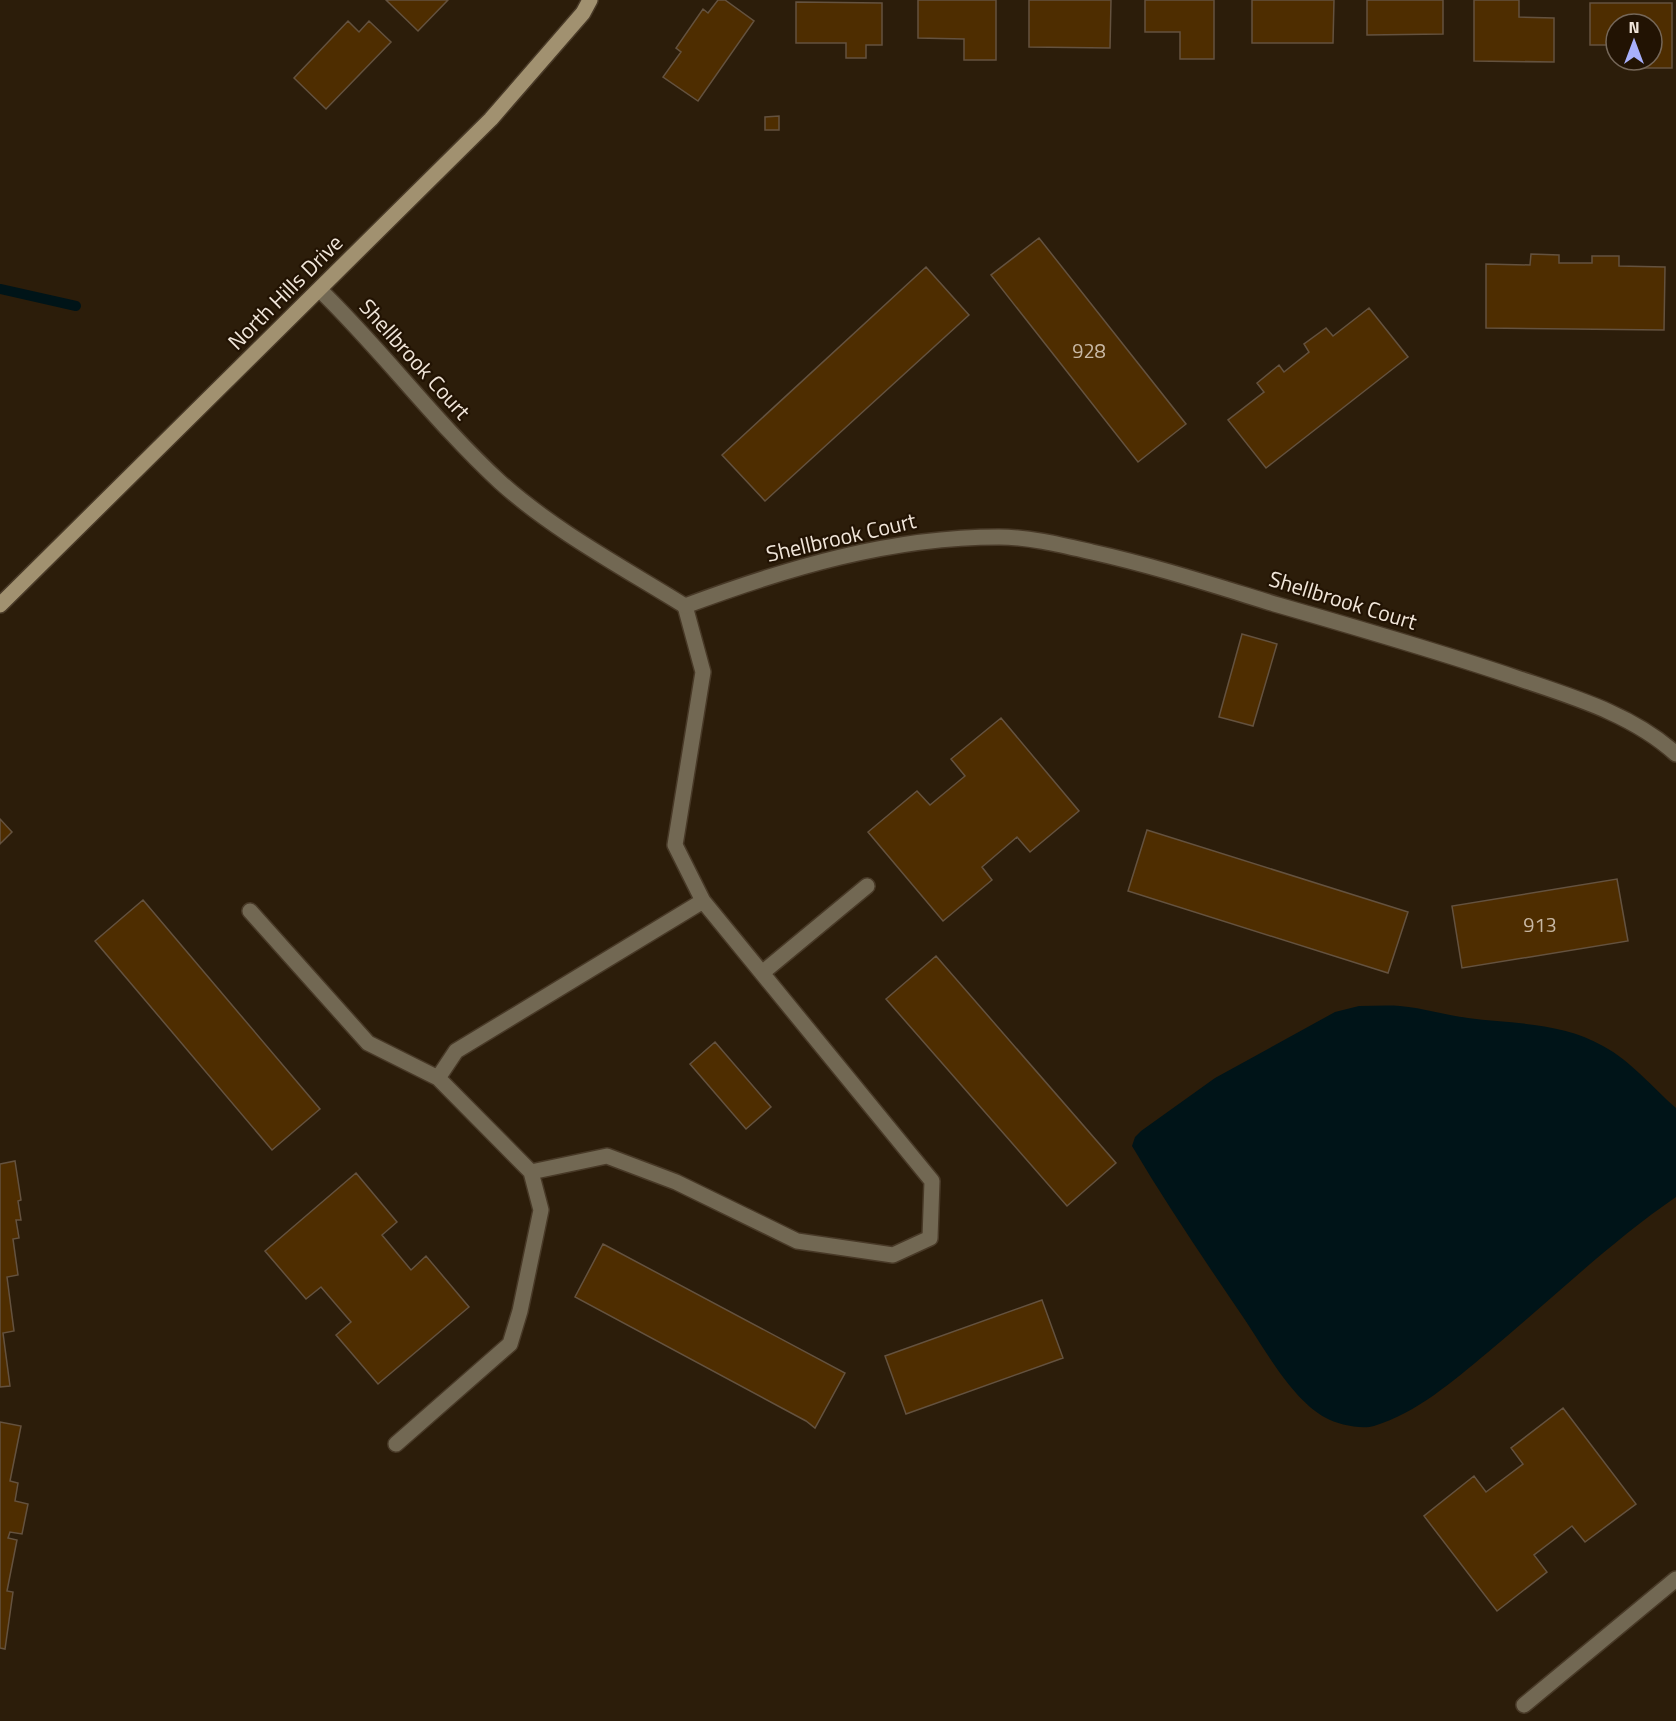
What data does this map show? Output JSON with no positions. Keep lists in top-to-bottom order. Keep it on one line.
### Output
{"streets":{"main road":["North Hills Drive"],"street":["Shellbrook Court"]},"crossings":[["North Hills Drive","Shellbrook Court"]],"house_numbers":["928","913"],"north":"top"}
